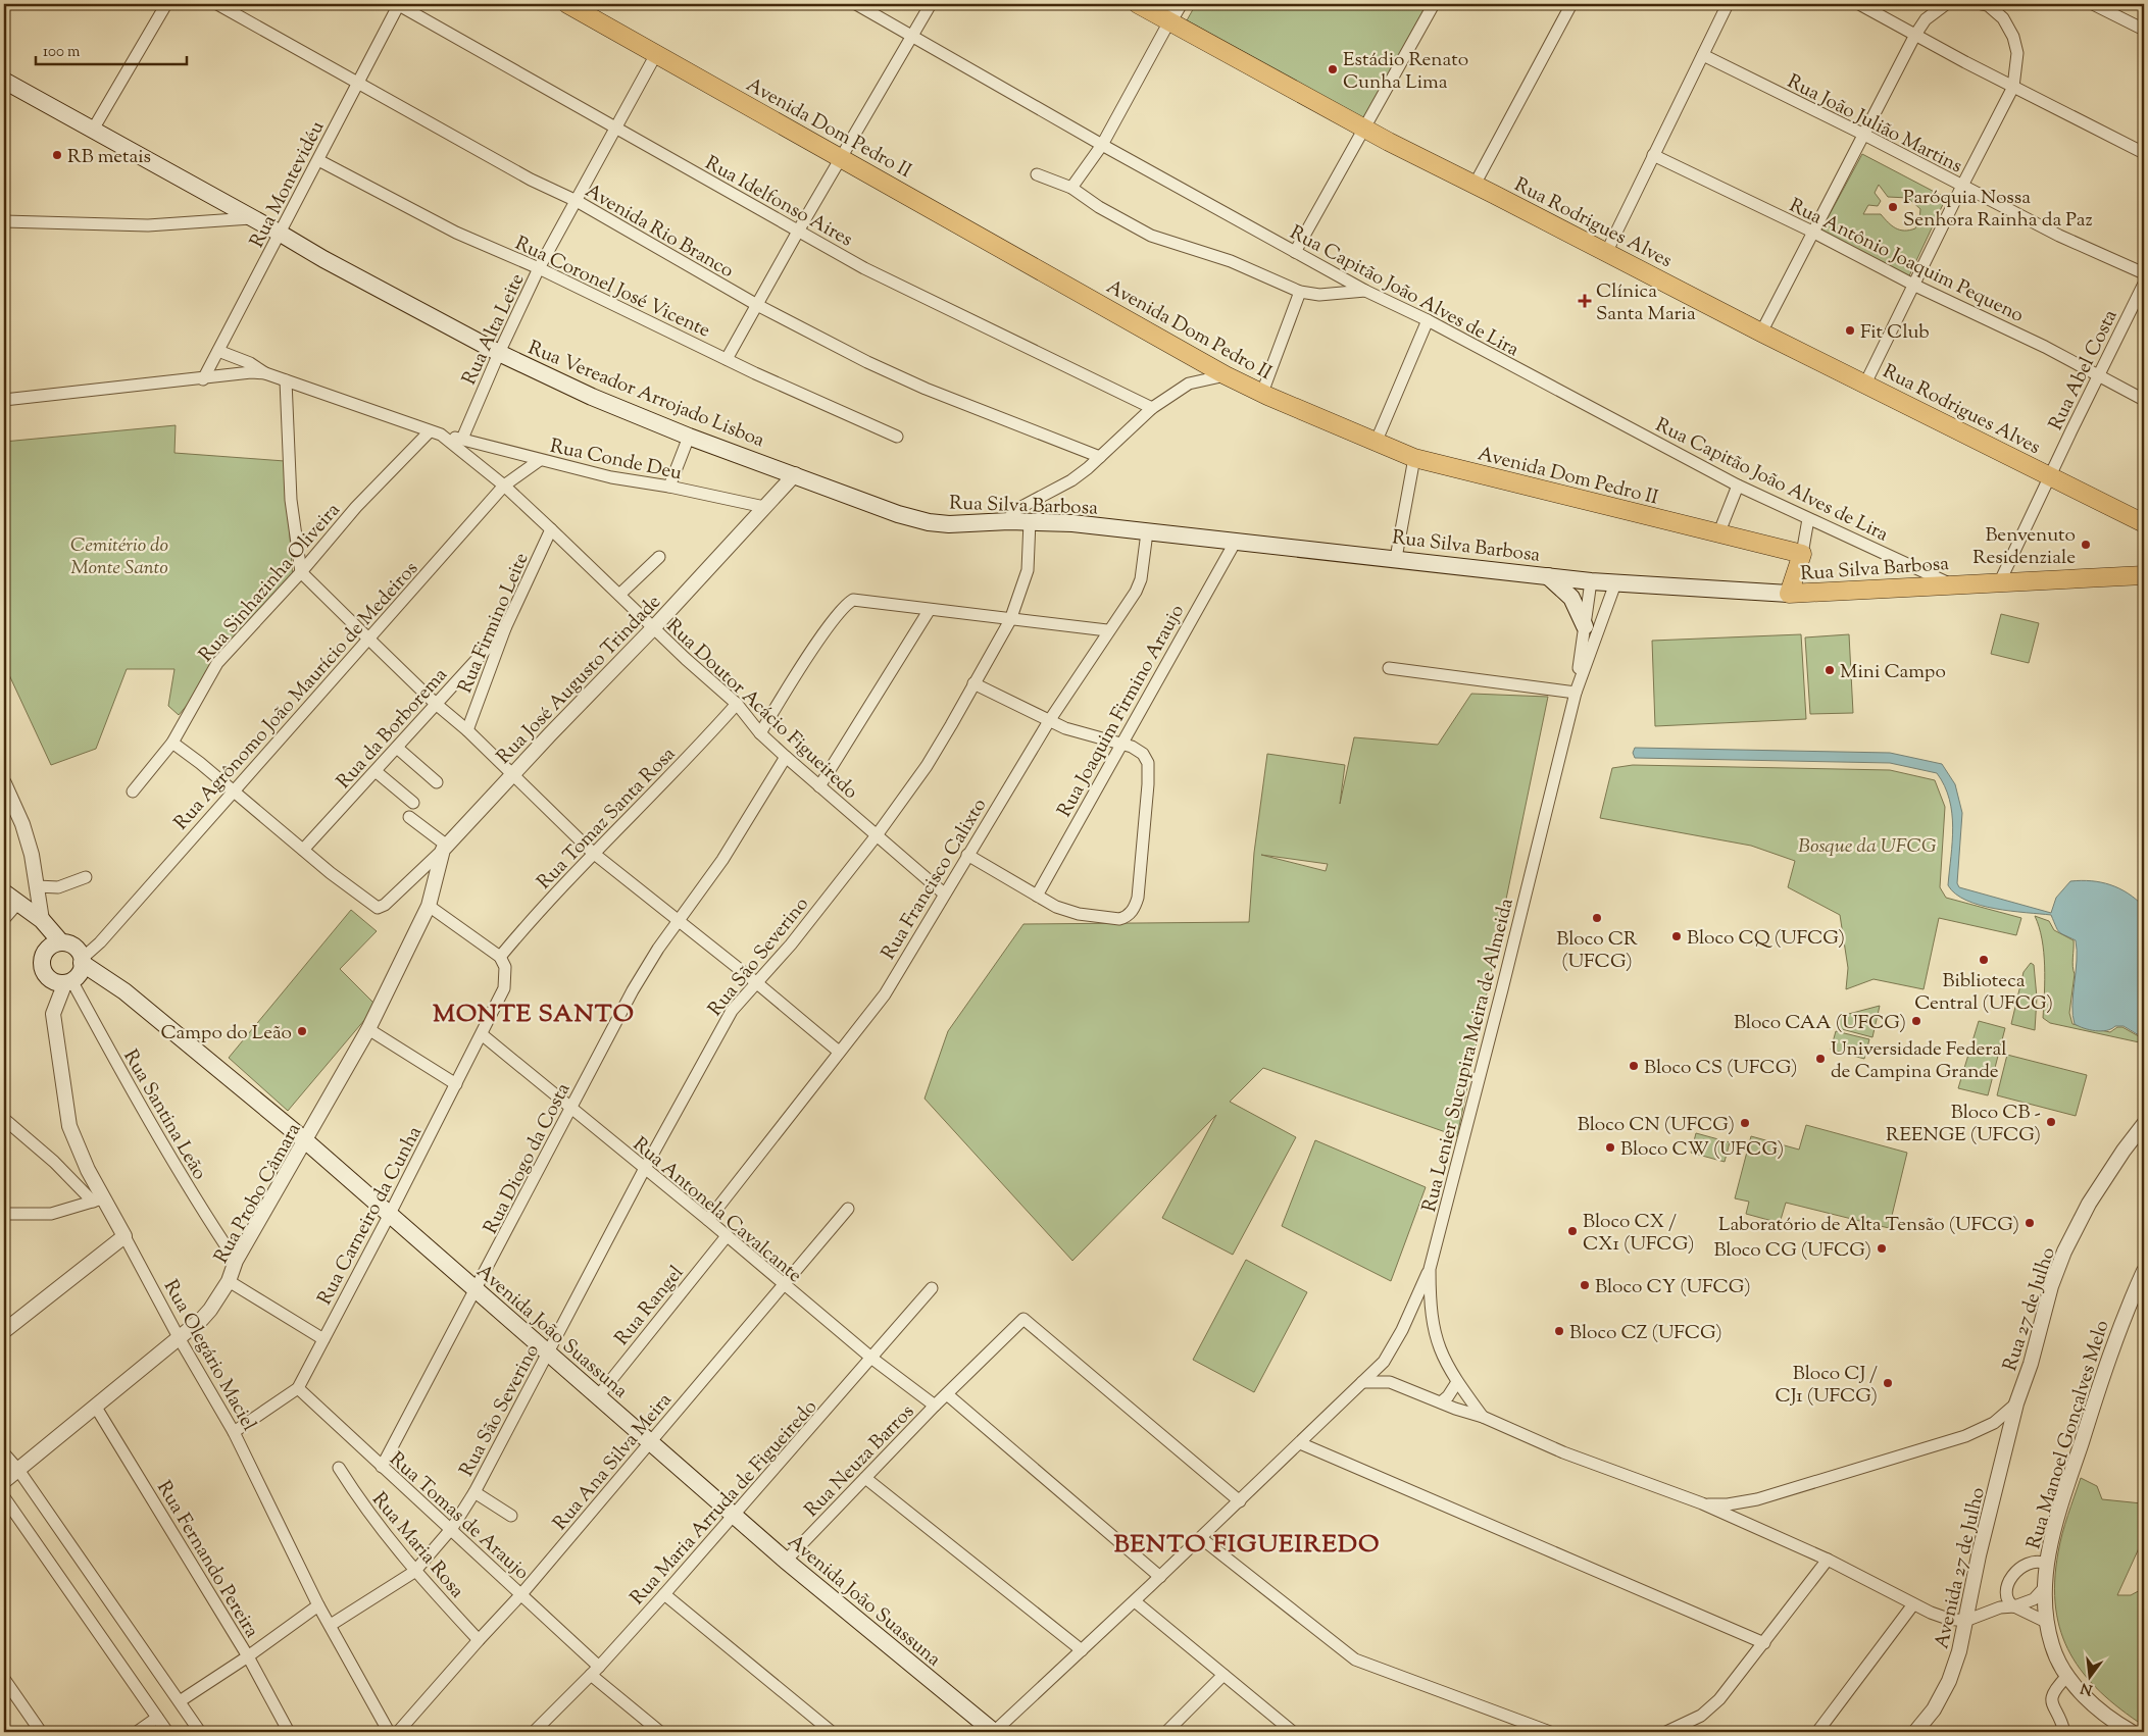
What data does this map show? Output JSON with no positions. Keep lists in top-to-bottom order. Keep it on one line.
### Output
{"streets":{"main road":["Avenida Dom Pedro II","Rua Rodrigues Alves","Rua Vereador Arrojado Lisboa","Rua Silva Barbosa","Avenida João Suassuna"],"street":["Rua João Julião Martins","Rua Montevidéu","Rua Idelfonso Aires","Avenida Rio Branco","Rua Antônio Joaquim Pequeno","Rua Coronel José Vicente","Rua Capitão João Alves de Lira","Rua Alta Leite","Rua Abel Costa","Rua Conde Deu","Rua Sinhazinha Oliveira","Rua Firmino Leite","Rua José Augusto Trindade","Rua Agrônomo João Maurício de Medeiros","Rua Doutor Acácio Figueiredo","Rua Joaquim Firmino Araujo","Rua da Borborema","Rua Tomaz Santa Rosa","Rua Francisco Calixto","Rua São Severino","Rua Lenier Sucupira Meira de Almeida","Rua Santina Leão","Rua Diogo da Costa","Rua Probo Câmara","Rua Antonela Cavalcante","Rua Carneiro da Cunha","Rua Rangel","Rua 27 de Julho","Rua Olegário Maciel","Rua Manoel Gonçalves Melo","Rua Neuza Barros","Rua Ana Silva Meira","Rua Maria Arruda de Figueiredo","Rua Tomas de Araujo","Rua Maria Rosa","Rua Fernando Pereira","Avenida 27 de Julho"]},"crossings":[["Avenida Dom Pedro II","Rua Alta Leite"],["Rua Montevidéu","Rua Idelfonso Aires"],["Rua Montevidéu","Avenida Rio Branco"],["Rua Montevidéu","Rua Coronel José Vicente"],["Rua Montevidéu","Rua Vereador Arrojado Lisboa"],["Rua Montevidéu","Rua Doutor Acácio Figueiredo"],["Rua Idelfonso Aires","Rua Alta Leite"],["Rua Rodrigues Alves","Rua Abel Costa"],["Avenida Rio Branco","Rua Alta Leite"],["Rua Antônio Joaquim Pequeno","Rua Abel Costa"],["Rua Coronel José Vicente","Rua Alta Leite"],["Rua Capitão João Alves de Lira","Rua Silva Barbosa"],["Rua Alta Leite","Rua Vereador Arrojado Lisboa"],["Rua Alta Leite","Rua Conde Deu"],["Rua Abel Costa","Rua Silva Barbosa"],["Rua Vereador Arrojado Lisboa","Rua Silva Barbosa"],["Rua Vereador Arrojado Lisboa","Rua José Augusto Trindade"],["Rua Conde Deu","Rua José Augusto Trindade"],["Rua Conde Deu","Rua Agrônomo João Maurício de Medeiros"],["Rua Silva Barbosa","Rua Joaquim Firmino Araujo"],["Rua Silva Barbosa","Rua Francisco Calixto"],["Rua Silva Barbosa","Rua São Severino"],["Rua Silva Barbosa","Rua Lenier Sucupira Meira de Almeida"],["Rua Sinhazinha Oliveira","Rua Doutor Acácio Figueiredo"],["Rua Firmino Leite","Rua Doutor Acácio Figueiredo"],["Rua Firmino Leite","Rua da Borborema"],["Rua José Augusto Trindade","Rua Doutor Acácio Figueiredo"],["Rua José Augusto Trindade","Rua da Borborema"],["Rua José Augusto Trindade","Rua Probo Câmara"],["Rua Agrônomo João Maurício de Medeiros","Rua Doutor Acácio Figueiredo"],["Rua Agrônomo João Maurício de Medeiros","Rua Santina Leão"],["Rua Agrônomo João Maurício de Medeiros","Avenida João Suassuna"],["Rua Agrônomo João Maurício de Medeiros","Rua Olegário Maciel"],["Rua Doutor Acácio Figueiredo","Rua Tomaz Santa Rosa"],["Rua Doutor Acácio Figueiredo","Rua Francisco Calixto"],["Rua Doutor Acácio Figueiredo","Rua São Severino"],["Rua Doutor Acácio Figueiredo","Rua Diogo da Costa"],["Rua Tomaz Santa Rosa","Rua Carneiro da Cunha"],["Rua Francisco Calixto","Rua Antonela Cavalcante"],["Rua São Severino","Rua Antonela Cavalcante"],["Rua São Severino","Avenida João Suassuna"],["Rua São Severino","Rua Olegário Maciel"],["Rua São Severino","Rua Tomas de Araujo"],["Rua São Severino","Rua Maria Rosa"],["Rua Santina Leão","Rua Probo Câmara"],["Rua Santina Leão","Avenida João Suassuna"],["Rua Santina Leão","Rua Olegário Maciel"],["Rua Diogo da Costa","Rua Antonela Cavalcante"],["Rua Diogo da Costa","Avenida João Suassuna"],["Rua Diogo da Costa","Rua Tomas de Araujo"],["Rua Probo Câmara","Avenida João Suassuna"],["Rua Probo Câmara","Rua Olegário Maciel"],["Rua Probo Câmara","Rua Fernando Pereira"],["Rua Antonela Cavalcante","Rua Carneiro da Cunha"],["Rua Antonela Cavalcante","Rua Rangel"],["Rua Antonela Cavalcante","Rua Neuza Barros"],["Rua Antonela Cavalcante","Rua Ana Silva Meira"],["Rua Antonela Cavalcante","Rua Maria Arruda de Figueiredo"],["Rua Carneiro da Cunha","Avenida João Suassuna"],["Rua Carneiro da Cunha","Rua Olegário Maciel"],["Rua Carneiro da Cunha","Rua Tomas de Araujo"],["Rua Rangel","Avenida João Suassuna"],["Rua 27 de Julho","Avenida 27 de Julho"],["Avenida João Suassuna","Rua Olegário Maciel"],["Avenida João Suassuna","Rua Neuza Barros"],["Avenida João Suassuna","Rua Ana Silva Meira"],["Avenida João Suassuna","Rua Maria Arruda de Figueiredo"],["Rua Ana Silva Meira","Rua Tomas de Araujo"],["Rua Ana Silva Meira","Rua Maria Rosa"],["Rua Maria Arruda de Figueiredo","Rua Tomas de Araujo"]],"districts":["MONTE SANTO","BENTO FIGUEIREDO"],"parks":["Cemitério do Monte Santo","Bosque da UFCG"],"places":{"other":["Estádio Renato Cunha Lima","RB metais","Paróquia Nossa Senhora Rainha da Paz","Fit Club","Benvenuto Residenziale","Mini Campo","Bloco CR (UFCG)","Bloco CQ (UFCG)","Biblioteca Central (UFCG)","Bloco CAA (UFCG)","Campo do Leão","Universidade Federal de Campina Grande","Bloco CS (UFCG)","Bloco CB - REENGE (UFCG)","Bloco CN (UFCG)","Bloco CW (UFCG)","Laboratório de Alta Tensão (UFCG)","Bloco CX / CX1 (UFCG)","Bloco CG (UFCG)","Bloco CY (UFCG)","Bloco CZ (UFCG)","Bloco CJ / CJ1 (UFCG)"],"health":["Clínica Santa Maria"]},"scale_bar":"100 m","north":"bottom"}
